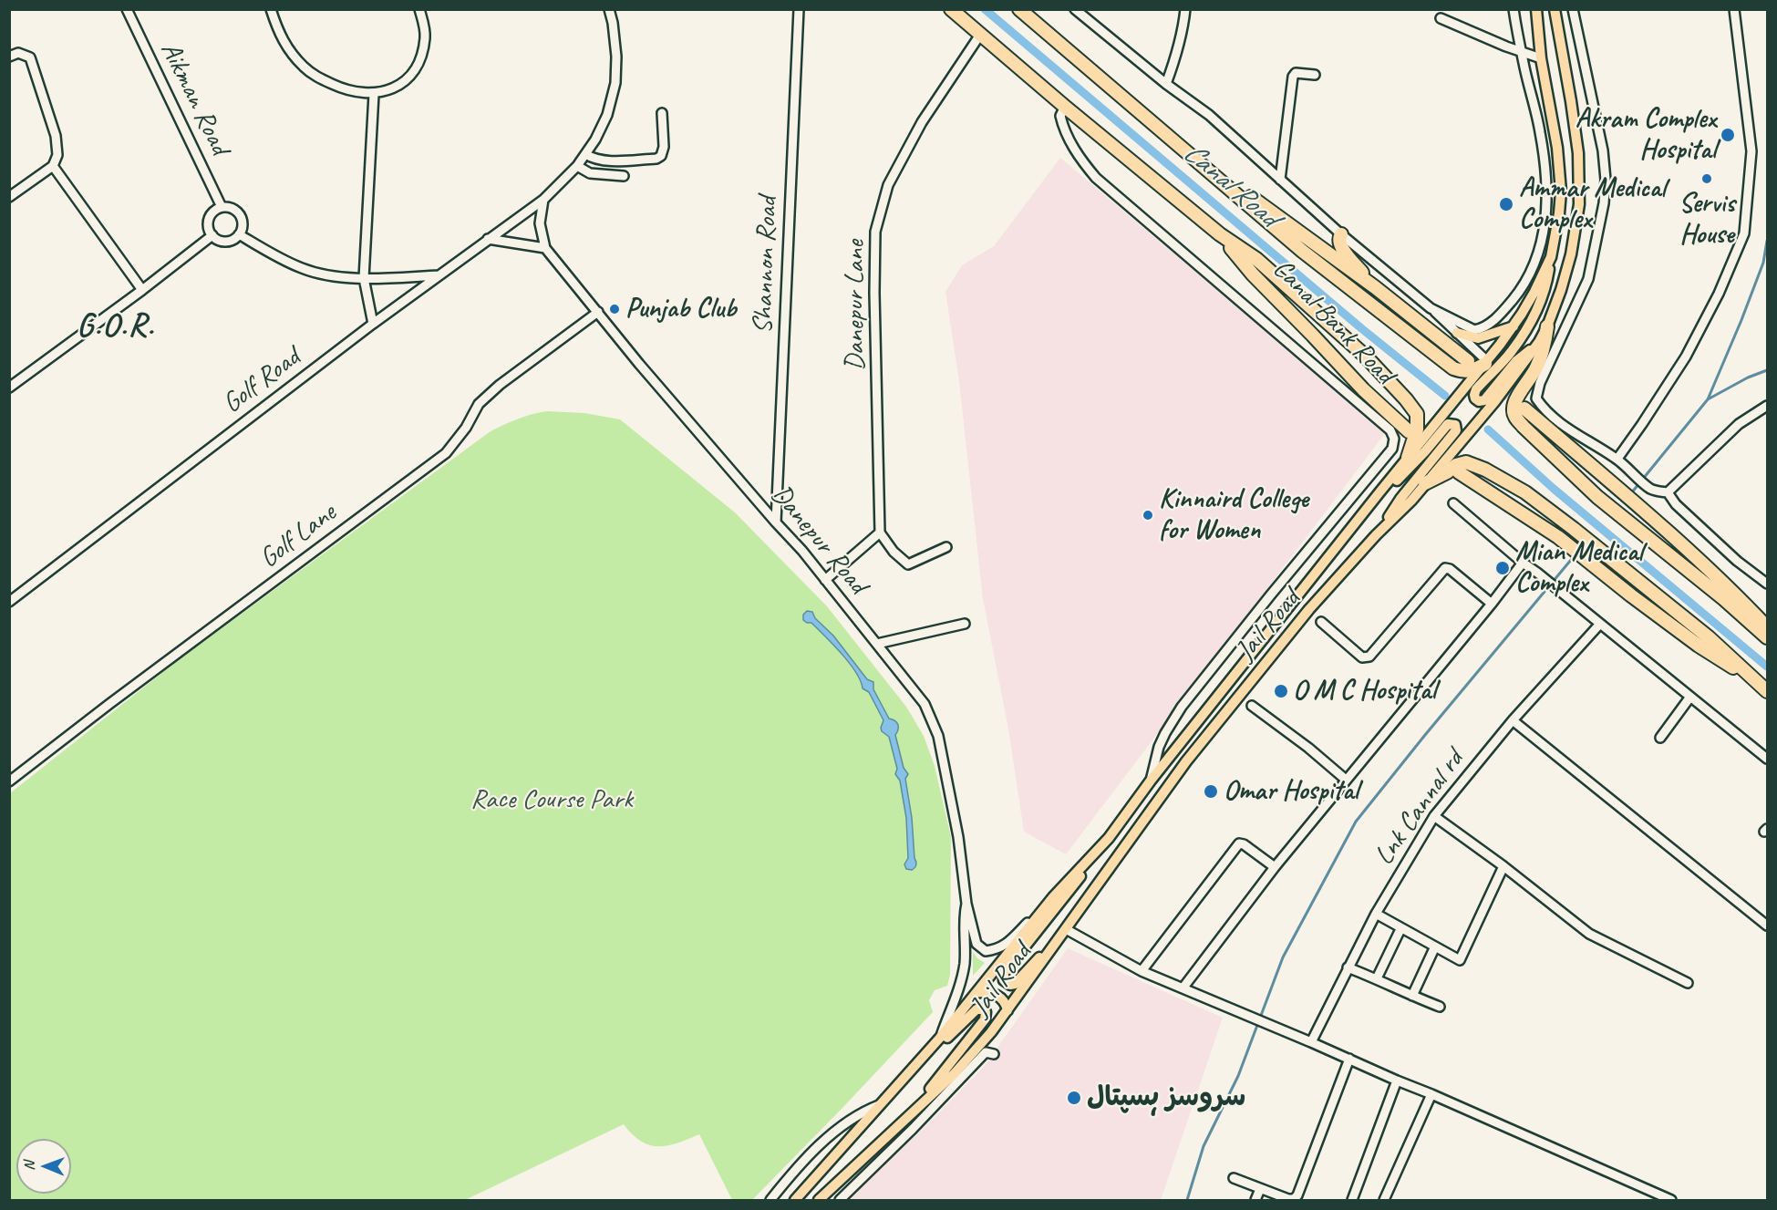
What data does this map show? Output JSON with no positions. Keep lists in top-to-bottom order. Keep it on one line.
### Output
{"streets":{"highway":["Canal Bank Road"],"main road":["Jail Road"],"street":["Aikman Road","Shannon Road","Danepur Lane","Golf Road","Golf Lane","Danepur Road","Lnk Cannal rd"]},"crossings":[["Shannon Road","Danepur Road"],["Danepur Lane","Canal Bank Road"],["Golf Lane","Danepur Road"],["Danepur Road","Jail Road"]],"districts":["G.O.R."],"water":["Canal Road"],"parks":["Race Course Park"],"places":["Akram Complex Hospital","Servis House","Ammar Medical Complex","Punjab Club","Kinnaird College for Women","Mian Medical Complex","O M C Hospital","Omar Hospital","سروسز ہسپتال"],"north":"left"}
